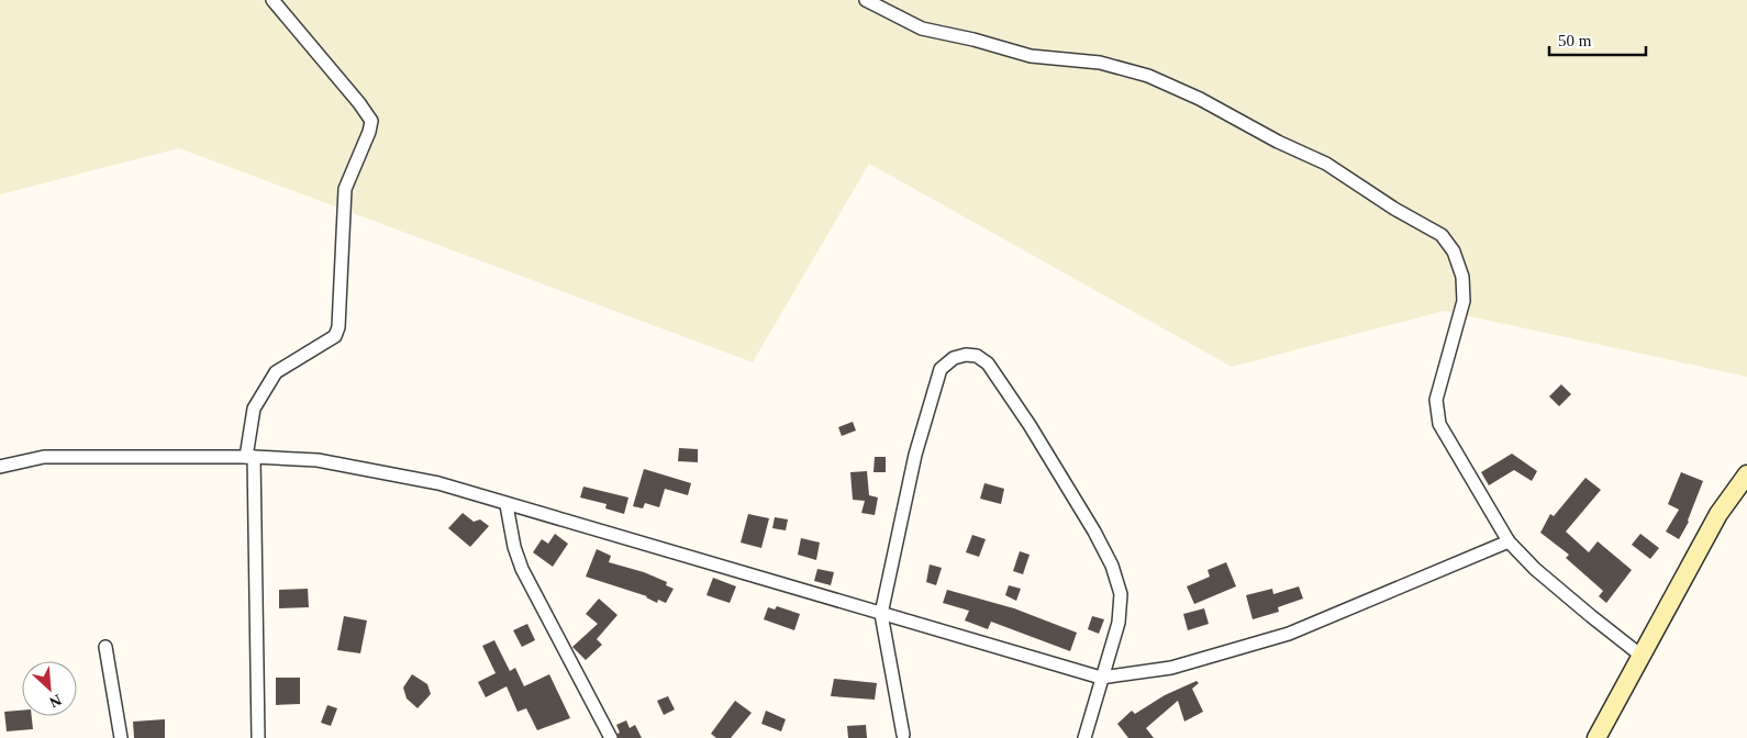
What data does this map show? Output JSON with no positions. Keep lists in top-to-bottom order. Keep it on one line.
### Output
{"scale_bar":"50 m","north":"bottom right"}
